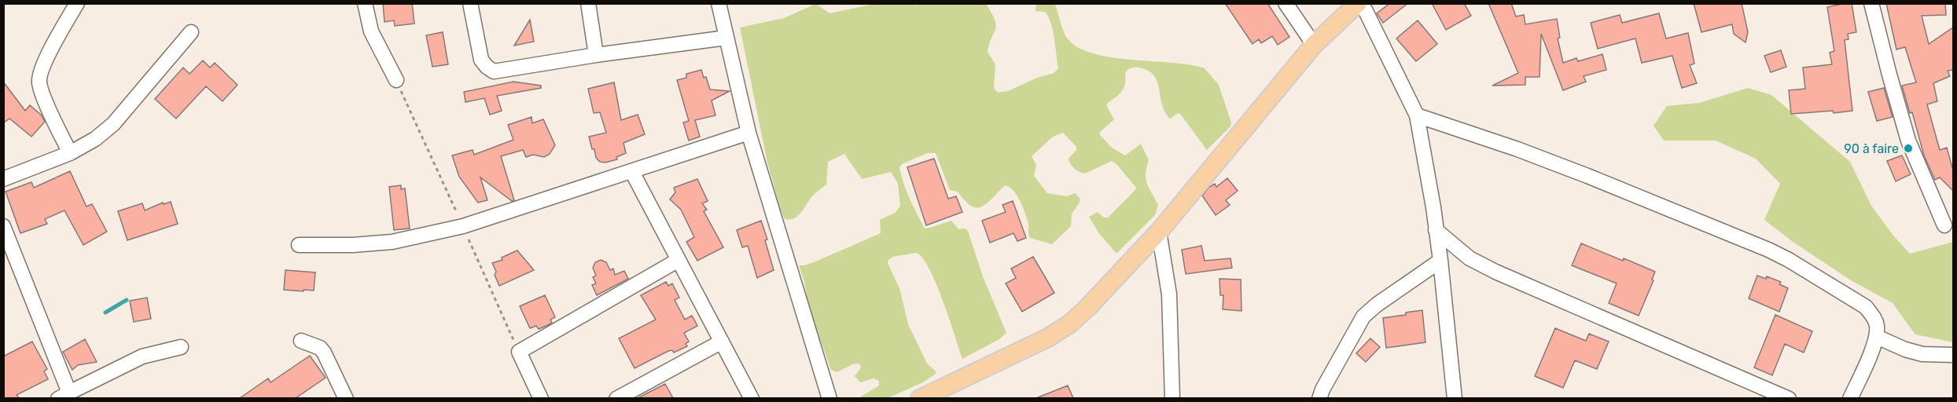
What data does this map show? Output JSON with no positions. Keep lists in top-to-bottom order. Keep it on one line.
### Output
{"places":["90 à faire"]}
